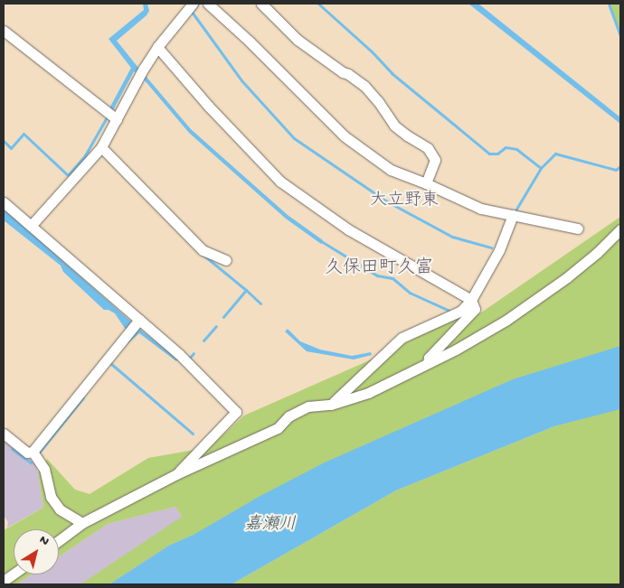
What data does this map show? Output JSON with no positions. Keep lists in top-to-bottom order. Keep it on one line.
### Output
{"districts":["大立野東","久保田町久富"],"water":["嘉瀬川"],"north":"top right"}
